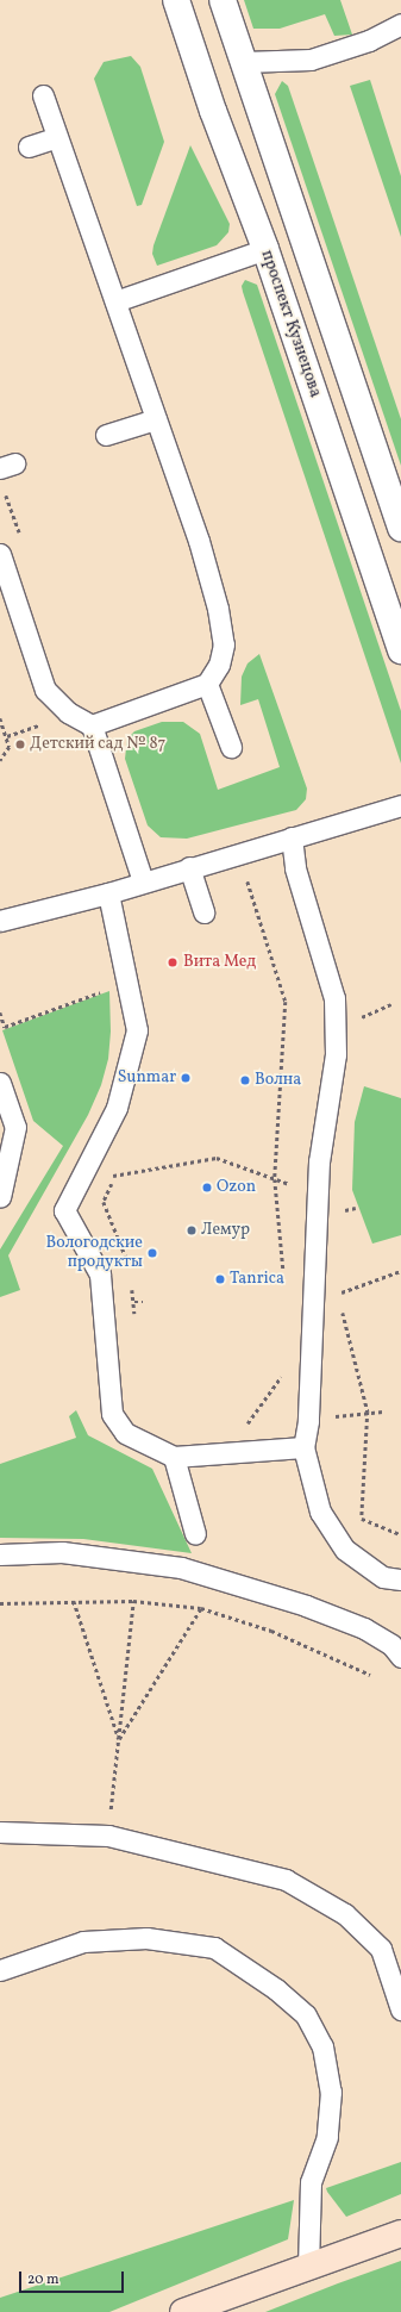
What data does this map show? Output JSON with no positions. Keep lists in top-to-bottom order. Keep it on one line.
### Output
{"streets":{"street":["проспект Кузнецова"]},"places":["Детский сад № 87","Вита Мед","Sunmar","Волна","Ozon","Лемур","Вологодские продукты","Tanrica"],"scale_bar":"20 m"}
